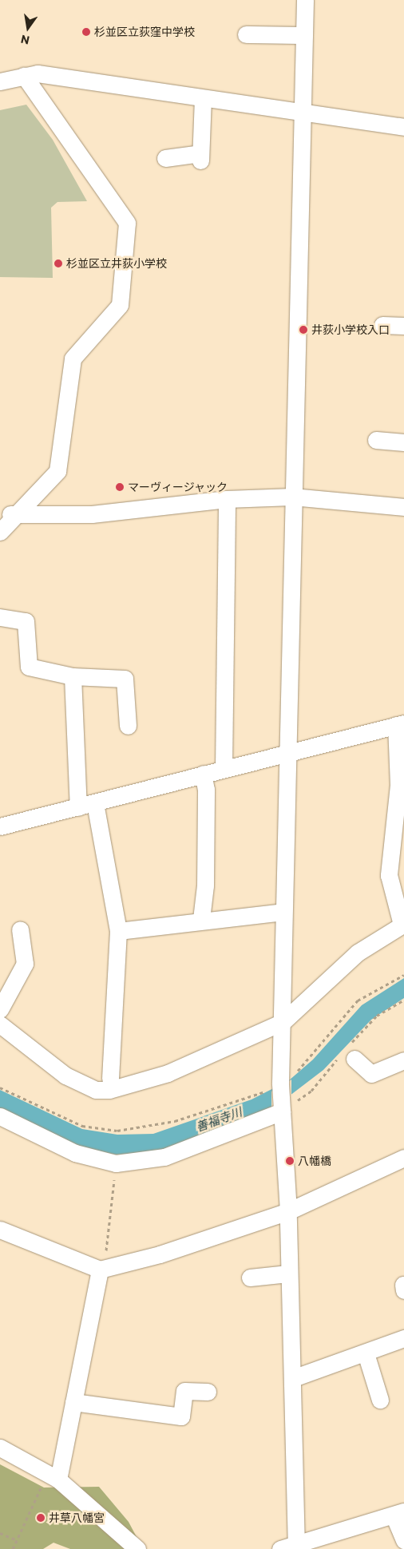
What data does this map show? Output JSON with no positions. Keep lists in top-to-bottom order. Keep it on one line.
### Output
{"water":["善福寺川"],"places":["杉並区立荻窪中学校","杉並区立井荻小学校","井荻小学校入口","マーヴィージャック","八幡橋","井草八幡宮"],"north":"bottom"}
